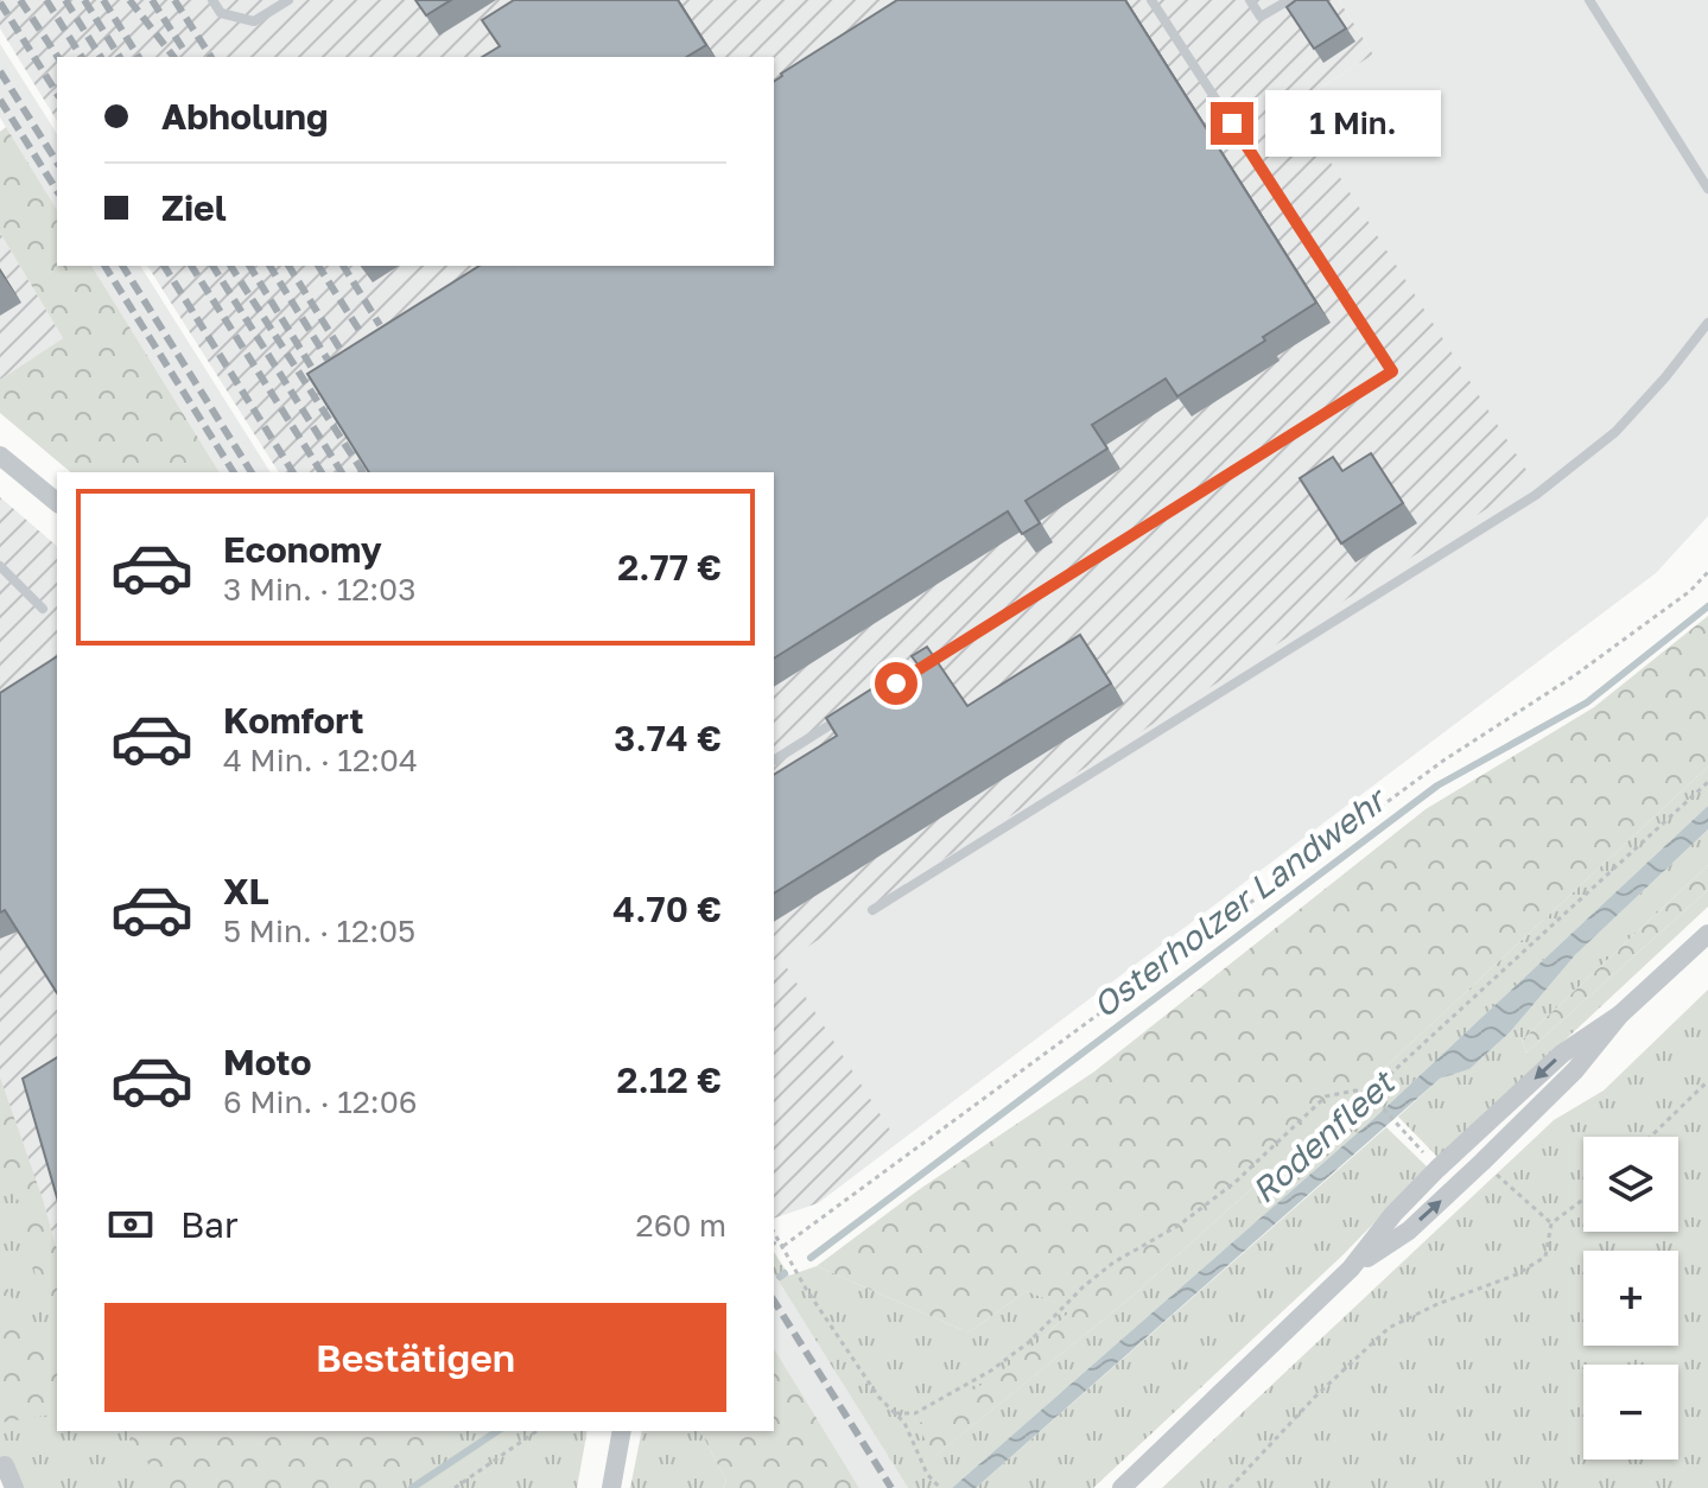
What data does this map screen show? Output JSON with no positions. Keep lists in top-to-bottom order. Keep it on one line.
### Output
{"water":["Osterholzer Landwehr","Rodenfleet"],"page":{"banner":["Abholung","Ziel"],"bubble":"1 Min.","list":[{"name":"Economy","note":"3 Min. · 12:03","value":"2.77 €"},{"name":"Komfort","note":"4 Min. · 12:04","value":"3.74 €"},{"name":"XL","note":"5 Min. · 12:05","value":"4.70 €"},{"name":"Moto","note":"6 Min. · 12:06","value":"2.12 €"}],"map_buttons":["+","−"],"pay":["Bar","260 m"],"buttons":"Bestätigen"}}
